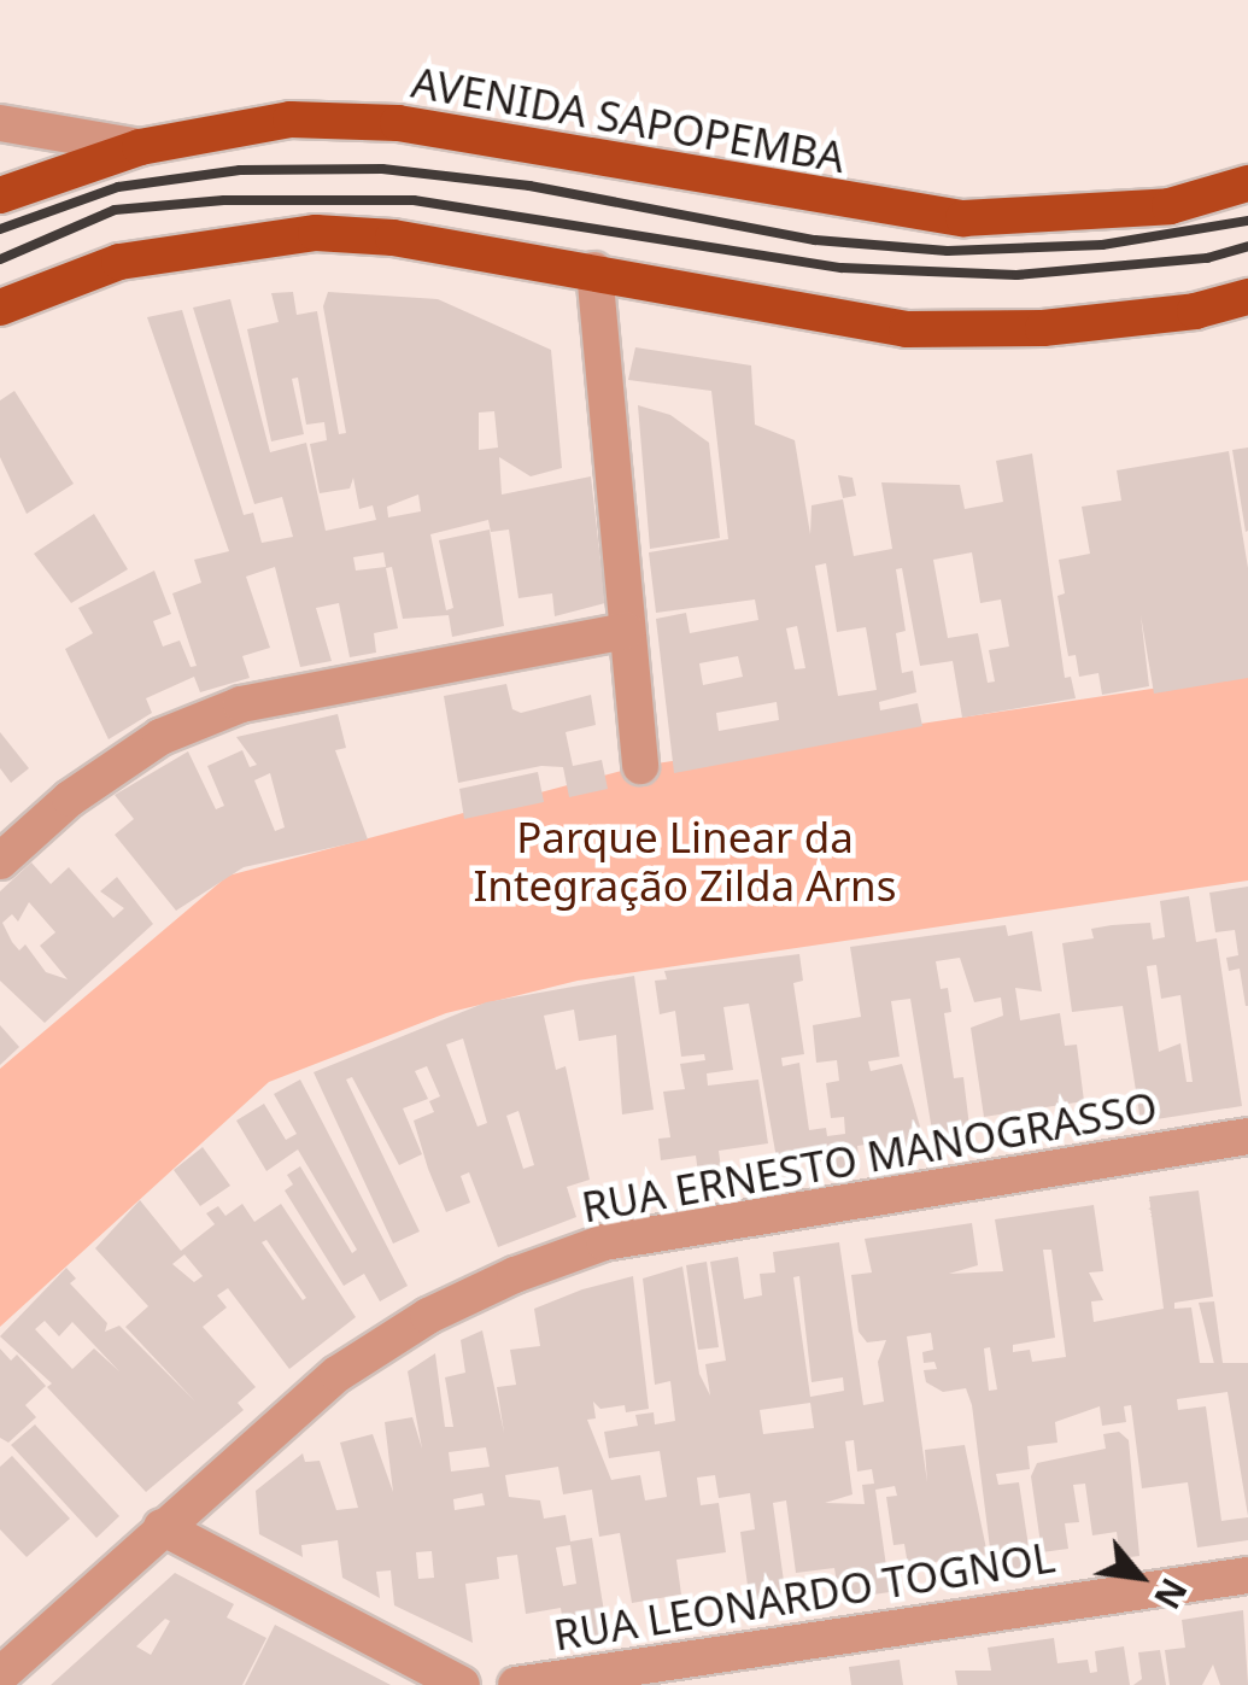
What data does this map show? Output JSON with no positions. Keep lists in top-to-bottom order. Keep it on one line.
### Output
{"streets":{"main road":["AVENIDA SAPOPEMBA"],"street":["RUA ERNESTO MANOGRASSO","RUA LEONARDO TOGNOL"]},"parks":["Parque Linear da Integração Zilda Arns"],"north":"bottom right"}
